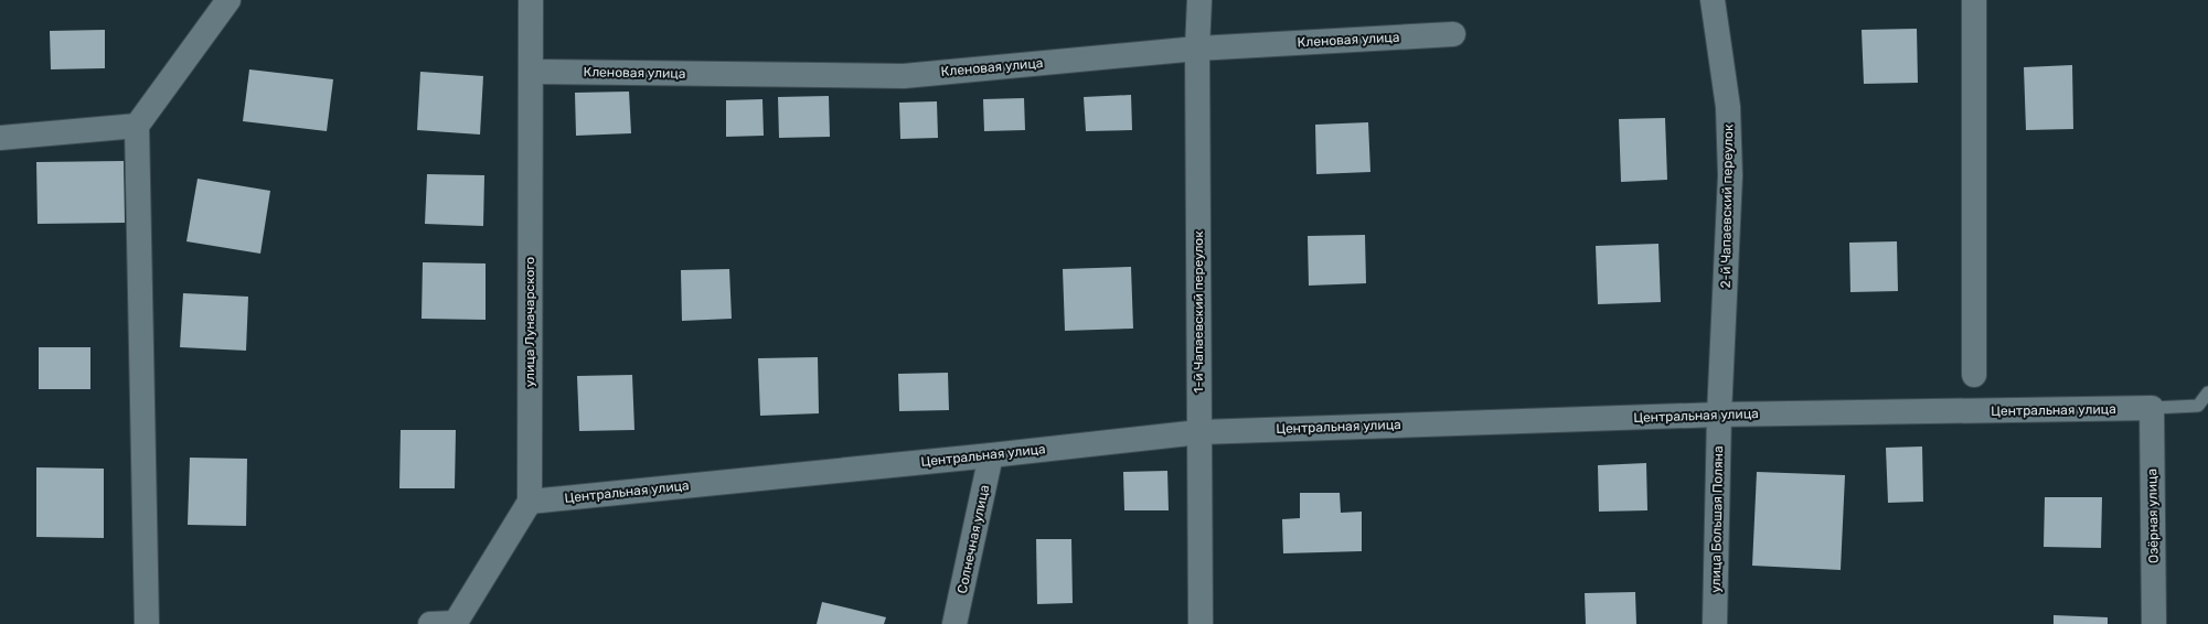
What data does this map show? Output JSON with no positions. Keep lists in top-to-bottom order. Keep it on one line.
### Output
{"streets":{"street":["Кленовая улица","2-й Чапаевский переулок","1-й Чапаевский переулок","улица Луначарского","Центральная улица","Озёрная улица","улица Большая Поляна","Солнечная улица"]},"crossings":[["Кленовая улица","1-й Чапаевский переулок"],["Кленовая улица","улица Луначарского"],["2-й Чапаевский переулок","Центральная улица"],["2-й Чапаевский переулок","улица Большая Поляна"],["1-й Чапаевский переулок","Центральная улица"],["улица Луначарского","Центральная улица"],["Центральная улица","Озёрная улица"],["Центральная улица","улица Большая Поляна"],["Центральная улица","Солнечная улица"]]}
